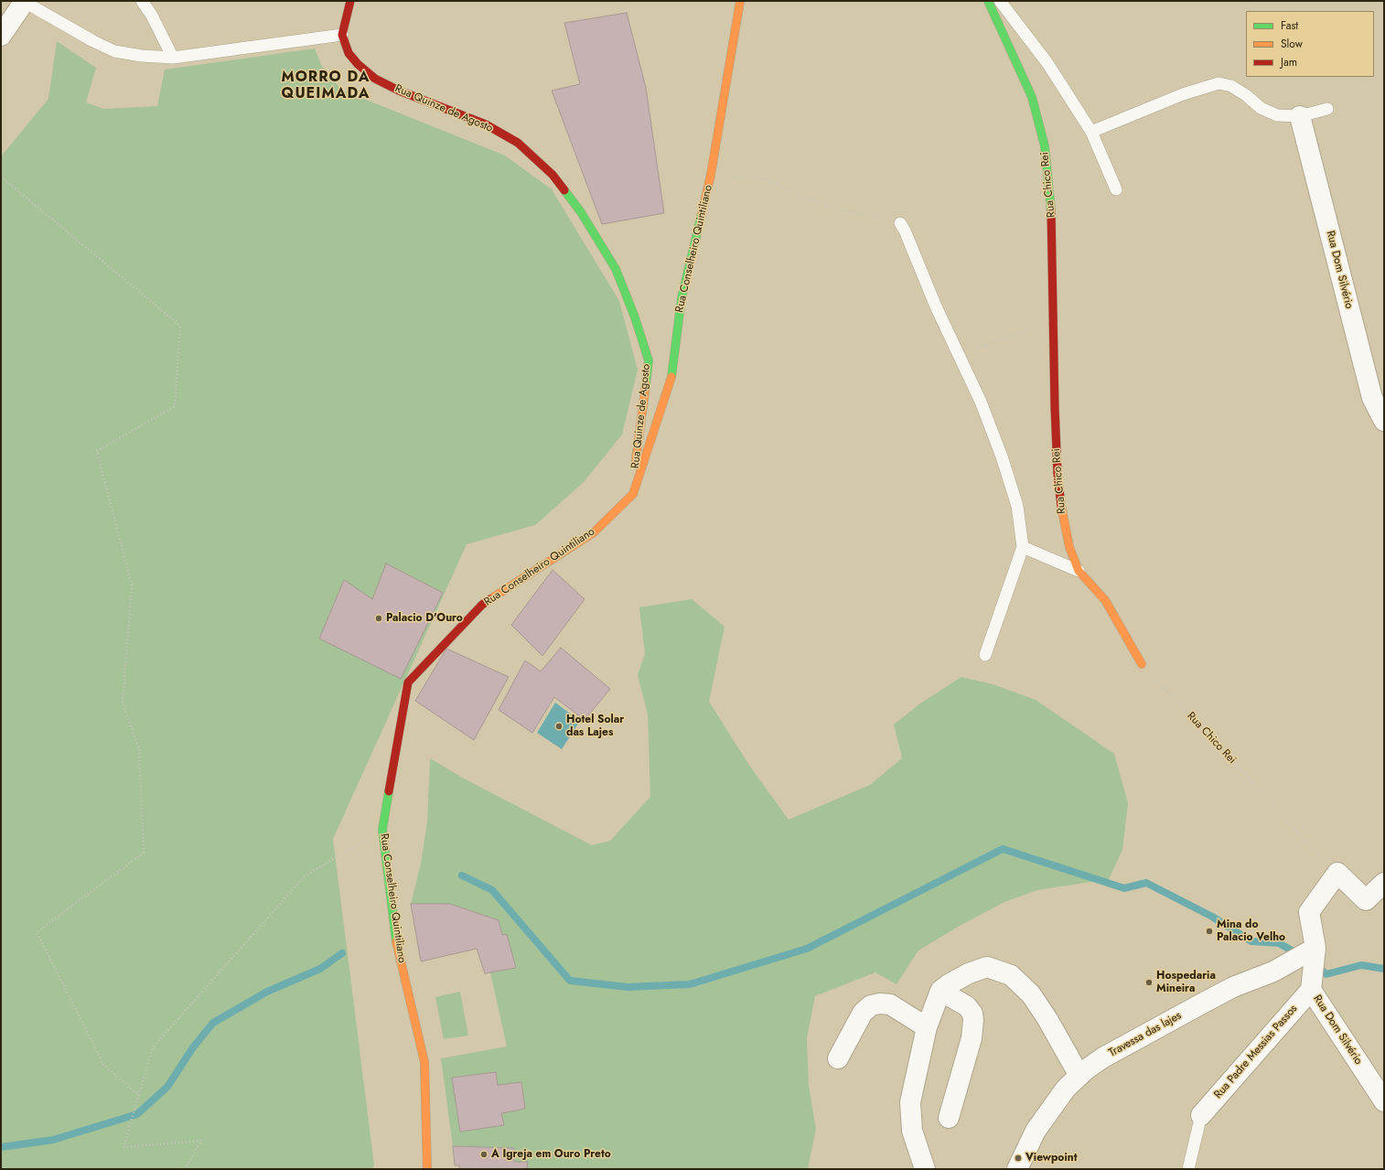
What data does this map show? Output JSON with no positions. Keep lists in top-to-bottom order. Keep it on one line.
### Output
{"streets":{"street":["Rua Quinze de Agosto","Rua Chico Rei","Rua Conselheiro Quintiliano","Rua Dom Silvério","Travessa das lajes","Rua Padre Messias Passos"]},"crossings":[["Rua Quinze de Agosto","Rua Conselheiro Quintiliano"],["Rua Chico Rei","Rua Dom Silvério"],["Rua Dom Silvério","Travessa das lajes"],["Rua Dom Silvério","Rua Padre Messias Passos"]],"districts":["MORRO DA QUEIMADA"],"places":["Palacio D'Ouro","Hotel Solar das Lajes","Mina do Palacio Velho","Hospedaria Mineira","A Igreja em Ouro Preto","Viewpoint"],"legend":["Fast","Slow","Jam"]}
